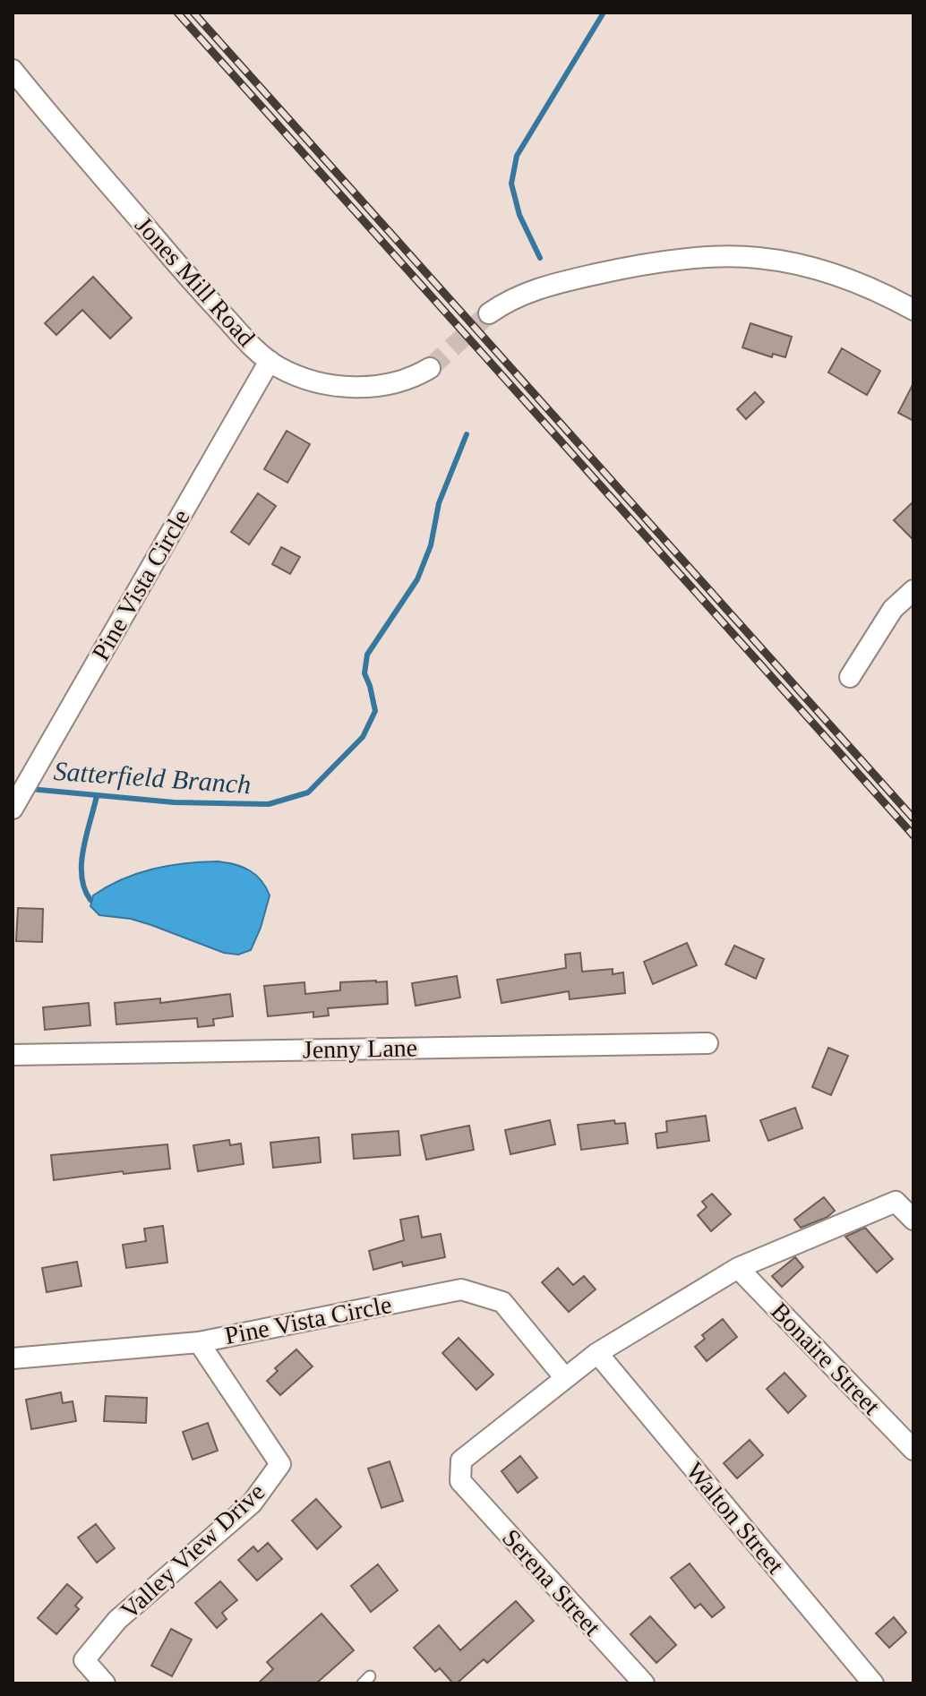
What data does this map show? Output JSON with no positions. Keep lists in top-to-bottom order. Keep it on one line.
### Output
{"streets":{"street":["Jones Mill Road","Pine Vista Circle","Jenny Lane","Bonaire Street","Walton Street","Valley View Drive","Serena Street"]},"crossings":[["Jones Mill Road","Pine Vista Circle"],["Pine Vista Circle","Valley View Drive"],["Pine Vista Circle","Serena Street"]],"water":["Satterfield Branch"]}
